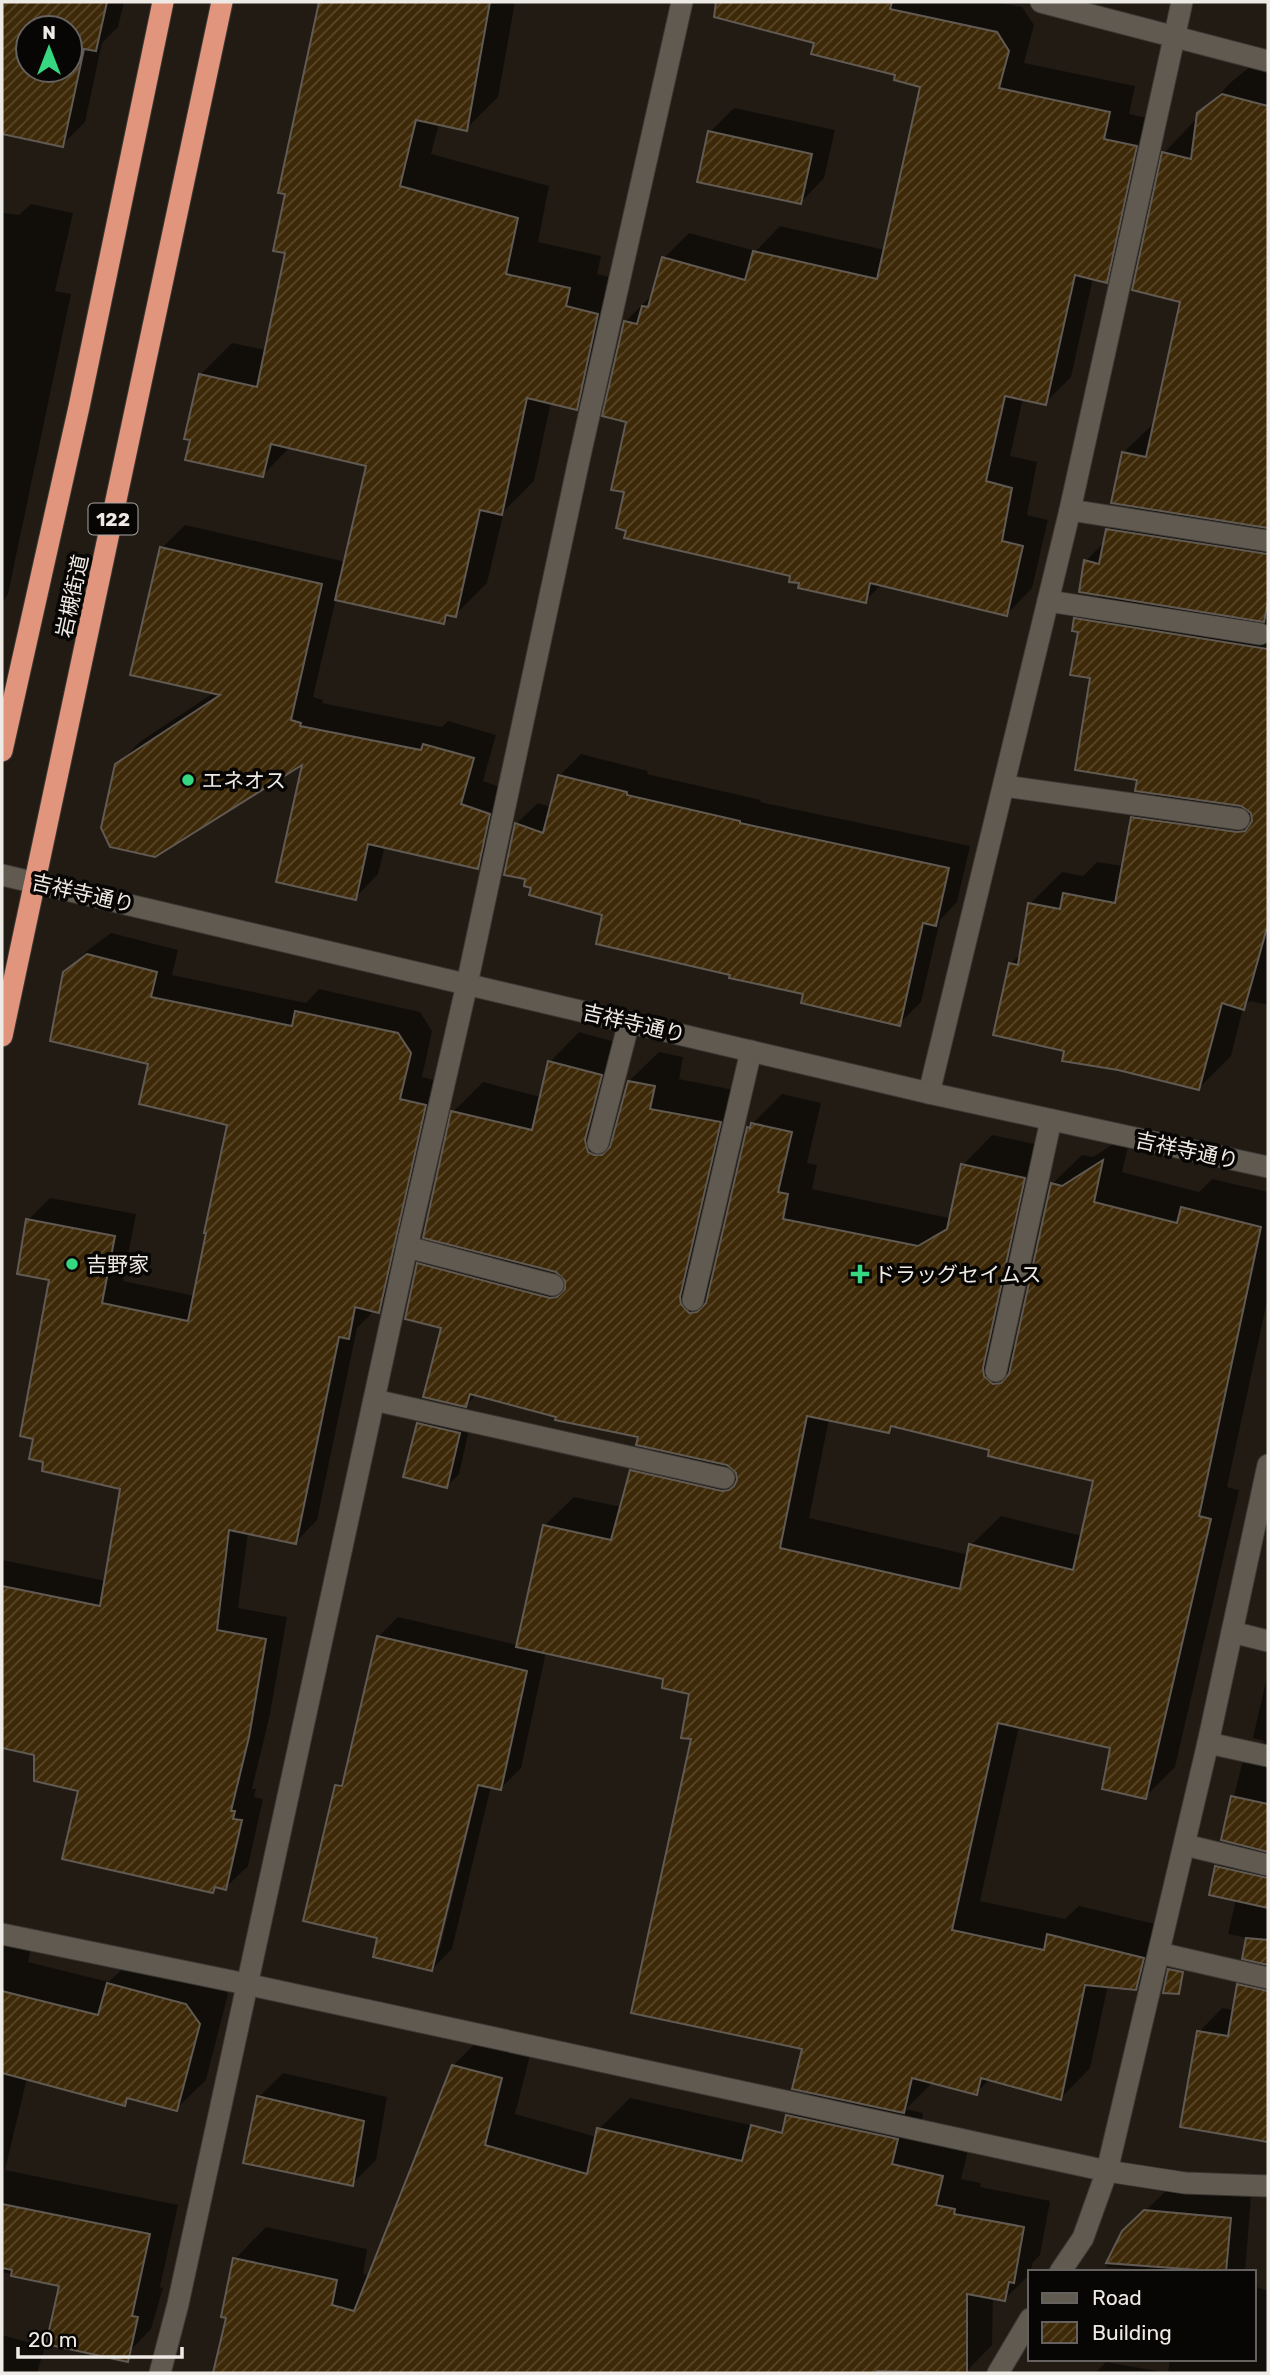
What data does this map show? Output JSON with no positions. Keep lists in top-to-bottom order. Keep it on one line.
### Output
{"streets":{"highway":["122","岩槻街道"],"street":["吉祥寺通り"]},"crossings":[["岩槻街道","吉祥寺通り"]],"places":{"other":["エネオス","吉野家"],"health":["ドラッグセイムス"]},"legend":["Road","Building"],"scale_bar":"20 m","north":"top"}
